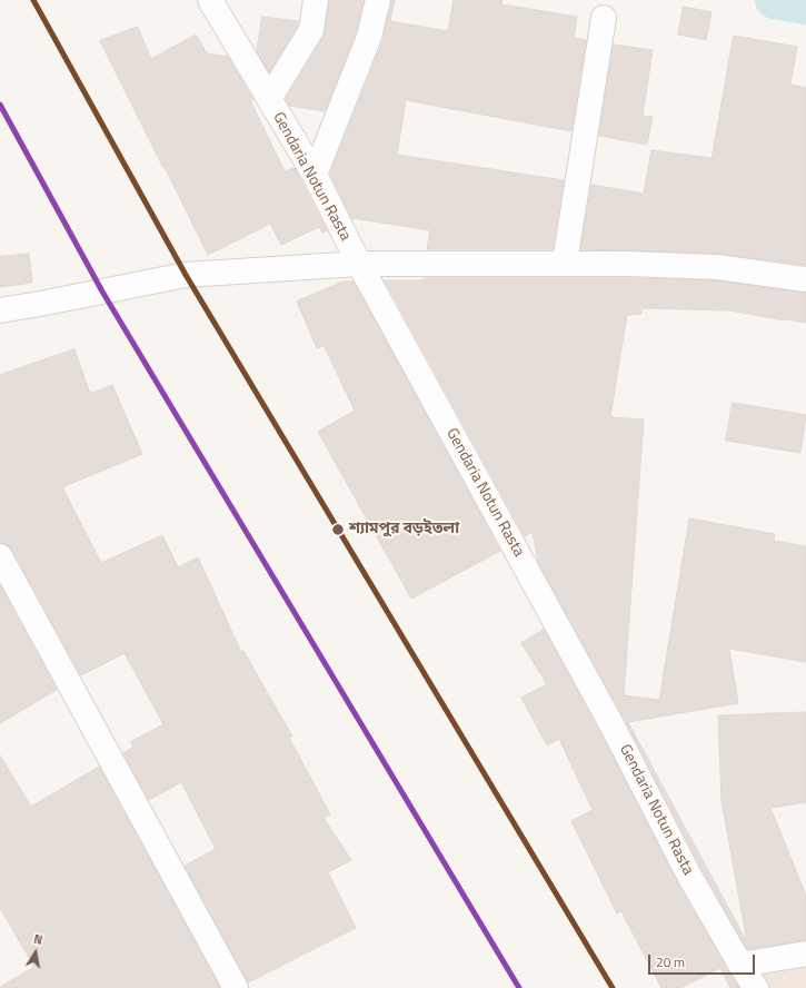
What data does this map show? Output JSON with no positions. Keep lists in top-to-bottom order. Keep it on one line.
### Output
{"streets":{"main road":["Gendaria Notun Rasta"]},"places":["শ্যামপুর বড়ইতলা"],"scale_bar":"20 m","north":"top"}
